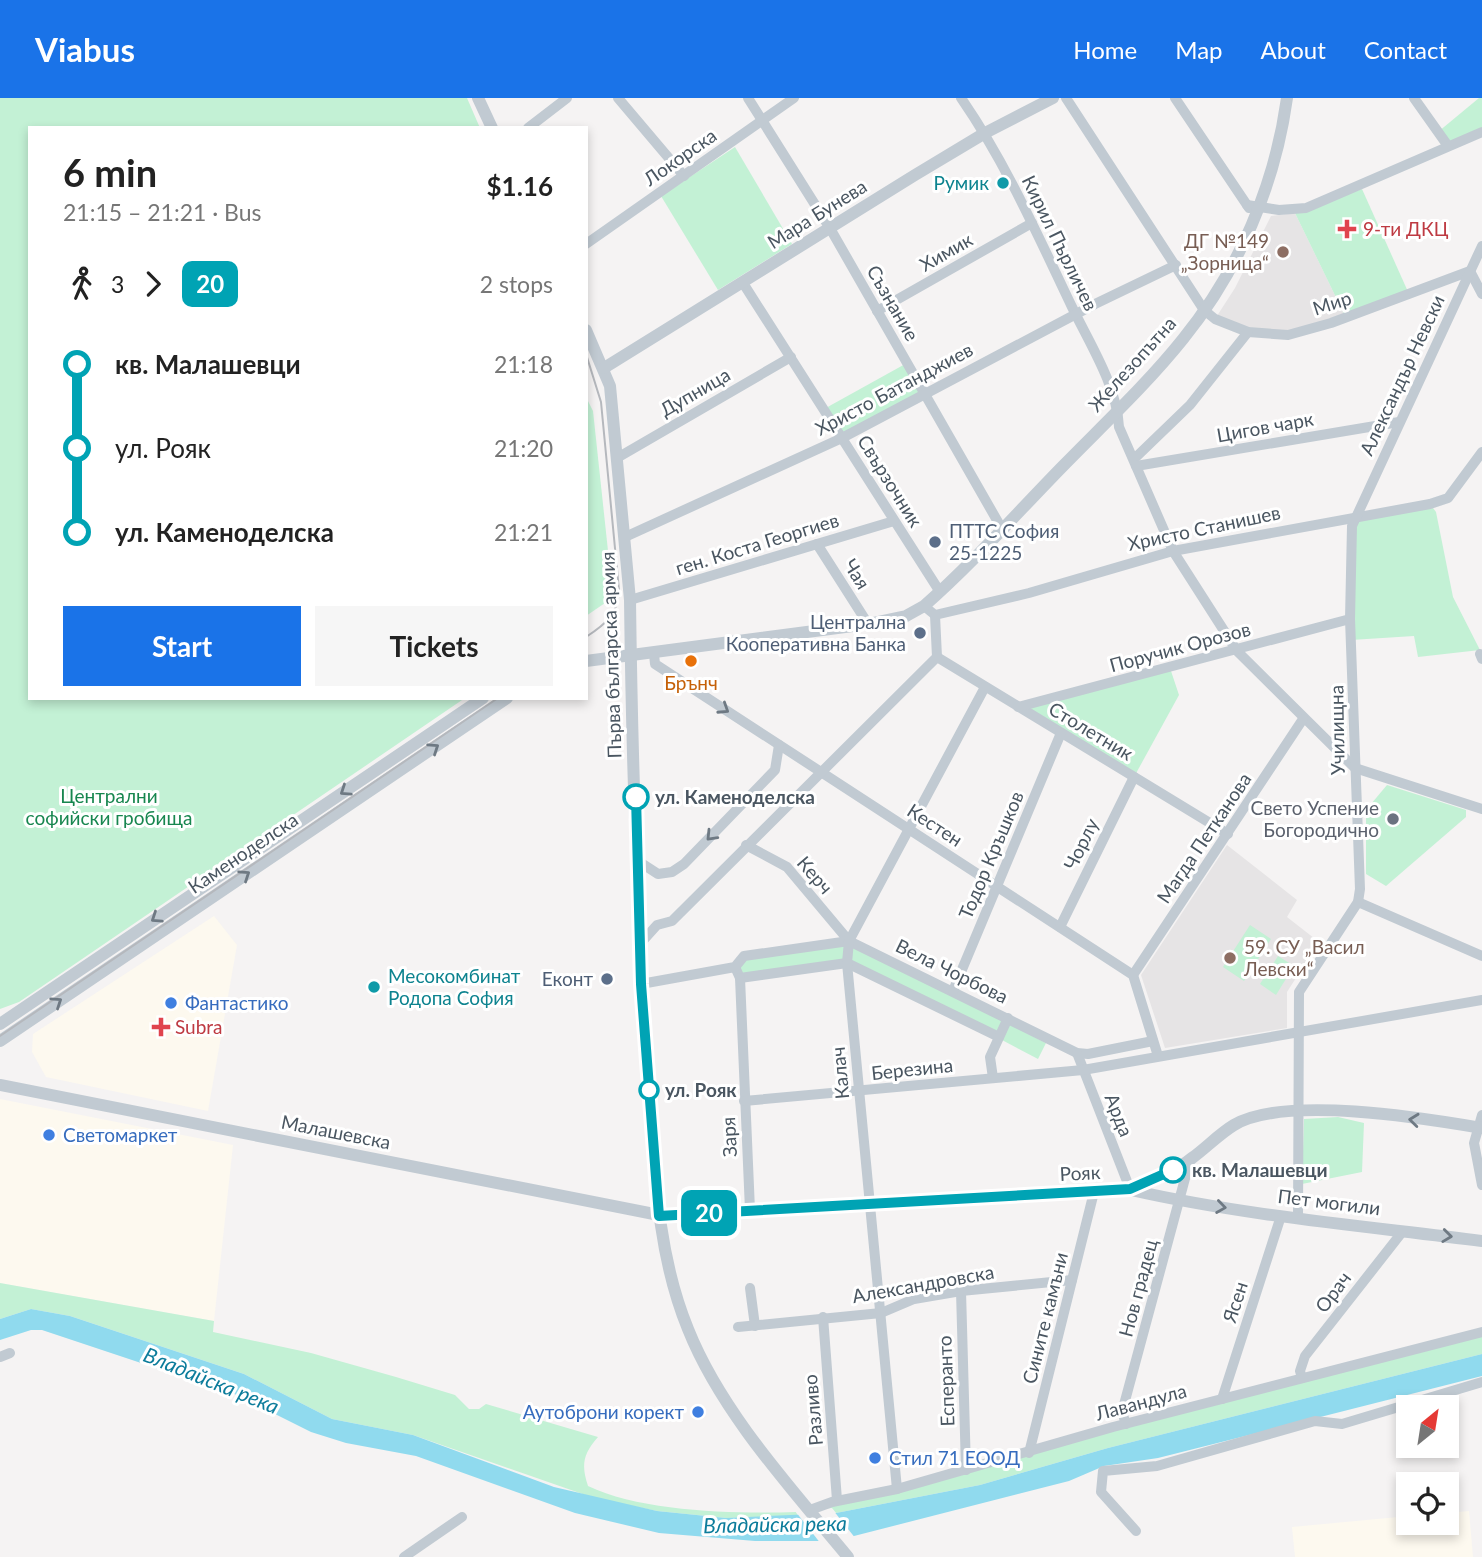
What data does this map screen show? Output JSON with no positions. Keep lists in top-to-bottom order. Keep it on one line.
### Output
{"streets":{"street":["Локорска","Мара Бунева","Кирил Пърличев","Химик","Съзнание","Мир","Железопътна","Александър Невски","Христо Батанджиев","Дупница","Цигов чарк","Свързочник","Христо Станишев","ген. Коста Георгиев","Чая","Поручик Орозов","Първа българска армия","Училищна","Столетник","Кестен","Магда Петканова","Чорлу","Каменоделска","Тодор Кръшков","Керч","Вела Чорбова","Березина","Калач","Арда","Малашевска","Заря","Рояк","Пет могили","Александровска","Нов градец","Орач","Ясен","Сините камъни","Есперанто","Лавандула","Разливо"]},"crossings":[["Локорска","Съзнание"],["Мара Бунева","Кирил Пърличев"],["Мара Бунева","Съзнание"],["Мара Бунева","Свързочник"],["Мара Бунева","Първа българска армия"],["Кирил Пърличев","Химик"],["Кирил Пърличев","Железопътна"],["Кирил Пърличев","Христо Батанджиев"],["Кирил Пърличев","Цигов чарк"],["Кирил Пърличев","Христо Станишев"],["Кирил Пърличев","Поручик Орозов"],["Кирил Пърличев","Училищна"],["Кирил Пърличев","Магда Петканова"],["Химик","Съзнание"],["Съзнание","Железопътна"],["Съзнание","Христо Батанджиев"],["Мир","Железопътна"],["Мир","Александър Невски"],["Железопътна","Свързочник"],["Александър Невски","Цигов чарк"],["Александър Невски","Христо Станишев"],["Александър Невски","Училищна"],["Христо Батанджиев","Свързочник"],["Христо Батанджиев","Първа българска армия"],["Дупница","Свързочник"],["Дупница","Първа българска армия"],["Свързочник","ген. Коста Георгиев"],["Христо Станишев","Училищна"],["ген. Коста Георгиев","Чая"],["ген. Коста Георгиев","Първа българска армия"],["Поручик Орозов","Училищна"],["Поручик Орозов","Столетник"],["Първа българска армия","Малашевска"],["Първа българска армия","Рояк"],["Първа българска армия","Лавандула"],["Столетник","Магда Петканова"],["Столетник","Чорлу"],["Столетник","Тодор Кръшков"],["Столетник","Калач"],["Кестен","Магда Петканова"],["Кестен","Чорлу"],["Кестен","Тодор Кръшков"],["Кестен","Калач"],["Тодор Кръшков","Вела Чорбова"],["Керч","Вела Чорбова"],["Керч","Калач"],["Вела Чорбова","Калач"],["Вела Чорбова","Арда"],["Березина","Калач"],["Березина","Арда"],["Березина","Заря"],["Калач","Рояк"],["Калач","Александровска"],["Калач","Лавандула"],["Арда","Рояк"],["Арда","Пет могили"],["Малашевска","Рояк"],["Заря","Рояк"],["Рояк","Пет могили"],["Рояк","Нов градец"],["Рояк","Сините камъни"],["Пет могили","Нов градец"],["Пет могили","Орач"],["Пет могили","Ясен"],["Александровска","Сините камъни"],["Александровска","Есперанто"],["Александровска","Разливо"],["Нов градец","Лавандула"],["Орач","Лавандула"],["Ясен","Лавандула"],["Сините камъни","Лавандула"],["Есперанто","Лавандула"],["Лавандула","Разливо"]],"one_way":["Пет могили"],"water":["Владайска река"],"parks":["Централни софийски гробища"],"places":{"other":["Румик","ДГ №149 „Зорница“","ПТТС София 25-1225","Централна Кооперативна Банка","Брънч","ул. Каменоделска","Свето Успение Богородично","59. СУ „Васил Левски“","Еконт","Месокомбинат Родопа София","Фантастико","ул. Рояк","Светомаркет","кв. Малашевци","Аутоброни корект","Стил 71 ЕООД"],"health":["9-ти ДКЦ","Subra"]},"lines":["bus line 20"],"north":"top right","page":{"header":"Viabus","nav":["Home","Map","About","Contact"],"on_map":"20","heading":["6 min","21:15 – 21:21 · Bus","$1.16"],"legs":["3","20","2 stops"],"list":[{"name":"кв. Малашевци","value":"21:18"},{"name":"ул. Рояк","value":"21:20"},{"name":"ул. Каменоделска","value":"21:21"}],"buttons":["Start","Tickets"]}}
